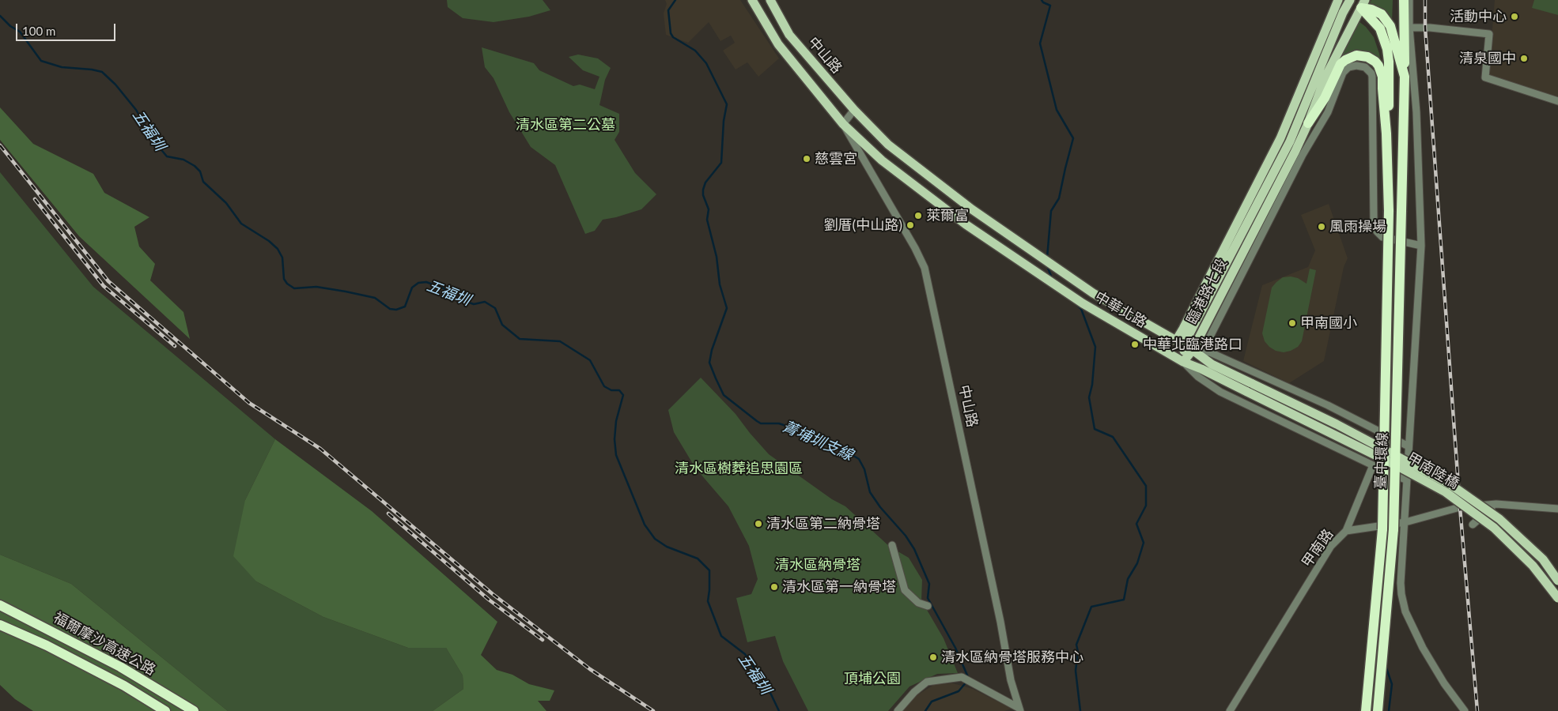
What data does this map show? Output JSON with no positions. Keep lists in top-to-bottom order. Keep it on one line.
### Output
{"streets":{"highway":["臺中環線","福爾摩沙高速公路"],"main road":["中山路","臨港路七段","中華北路","甲南陸橋"],"street":["甲南路"]},"crossings":[["中山路","中華北路"],["臨港路七段","中華北路"]],"water":["五福圳","菁埔圳支線"],"parks":["清水區第二公墓","清水區樹葬追思園區","清水區納骨塔","頂埔公園"],"places":["活動中心","清泉國中","慈雲宮","萊爾富","劉厝(中山路)","風雨操場","甲南國小","中華北臨港路口","清水區第二納骨塔","清水區第一納骨塔","清水區納骨塔服務中心"],"scale_bar":"100 m"}
